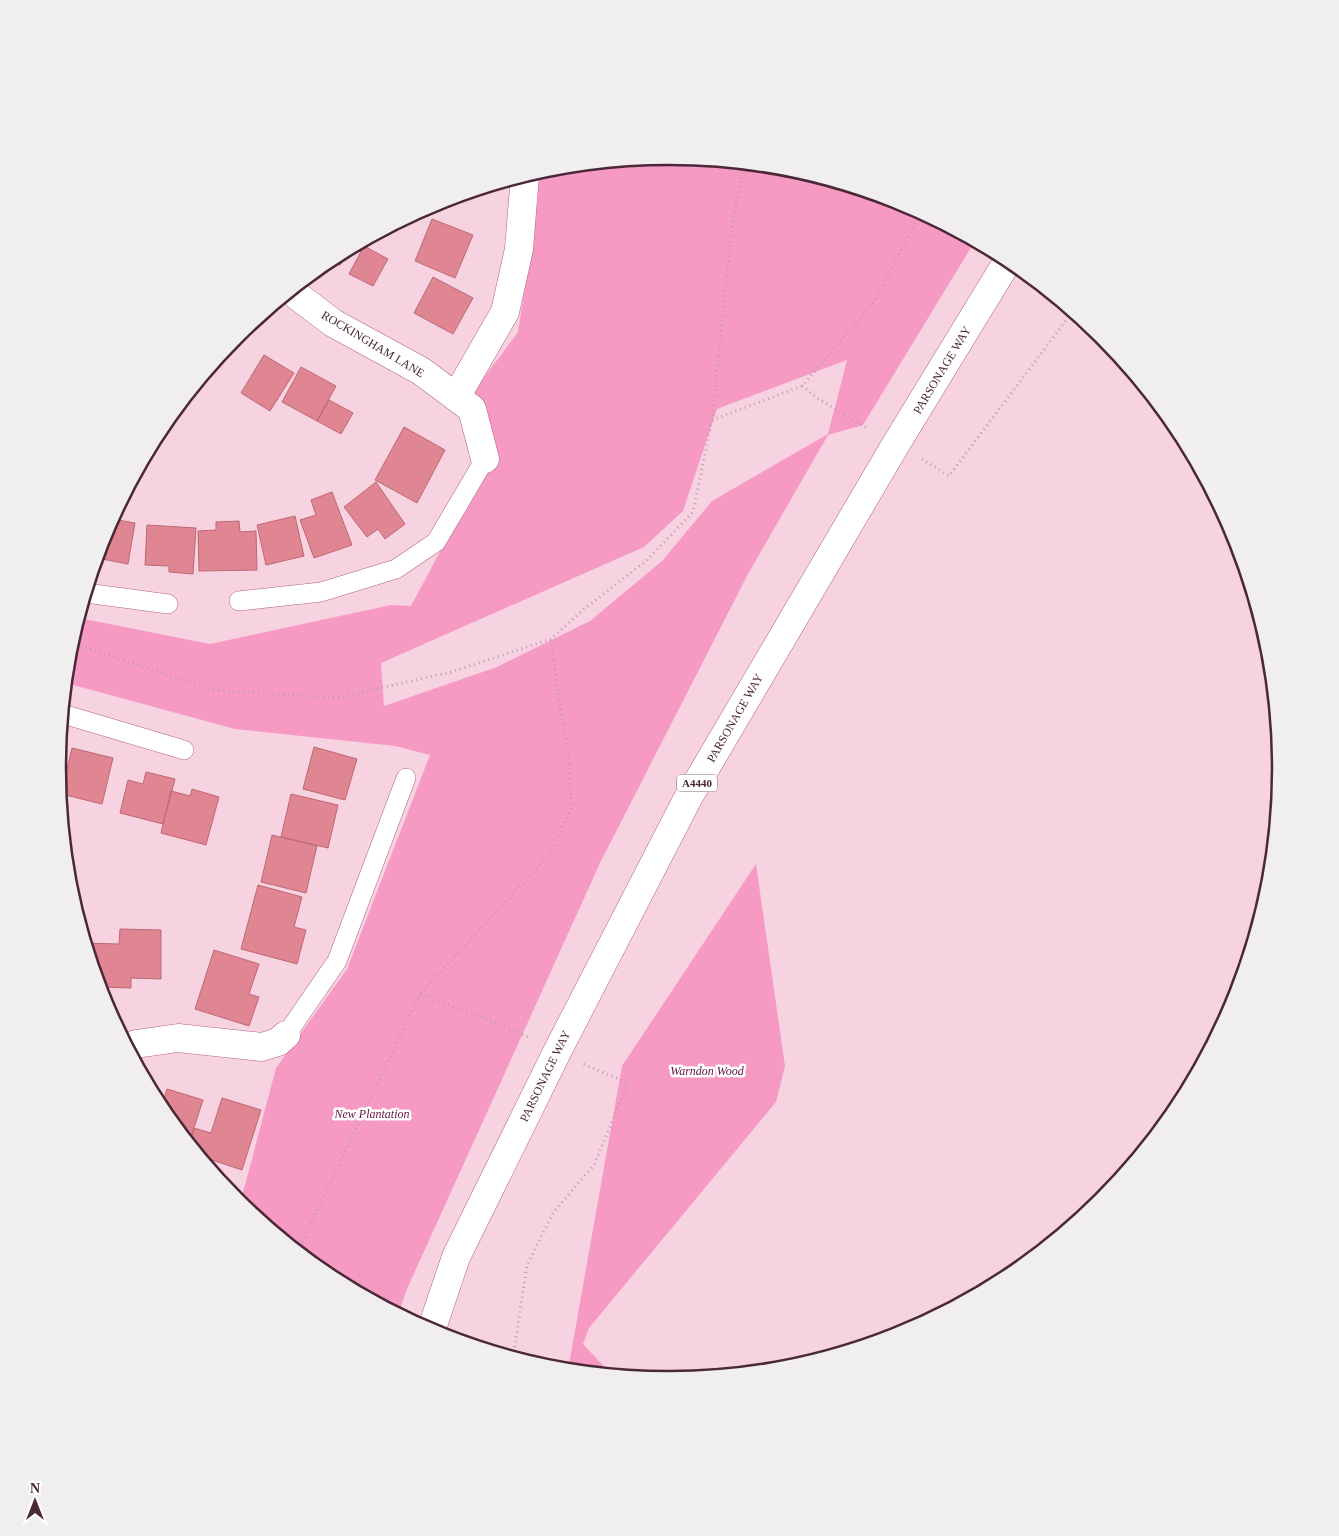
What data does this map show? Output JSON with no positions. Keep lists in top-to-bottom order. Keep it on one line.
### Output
{"streets":{"main road":["ROCKINGHAM LANE","PARSONAGE WAY","A4440"]},"parks":["Warndon Wood","New Plantation"],"north":"top"}
